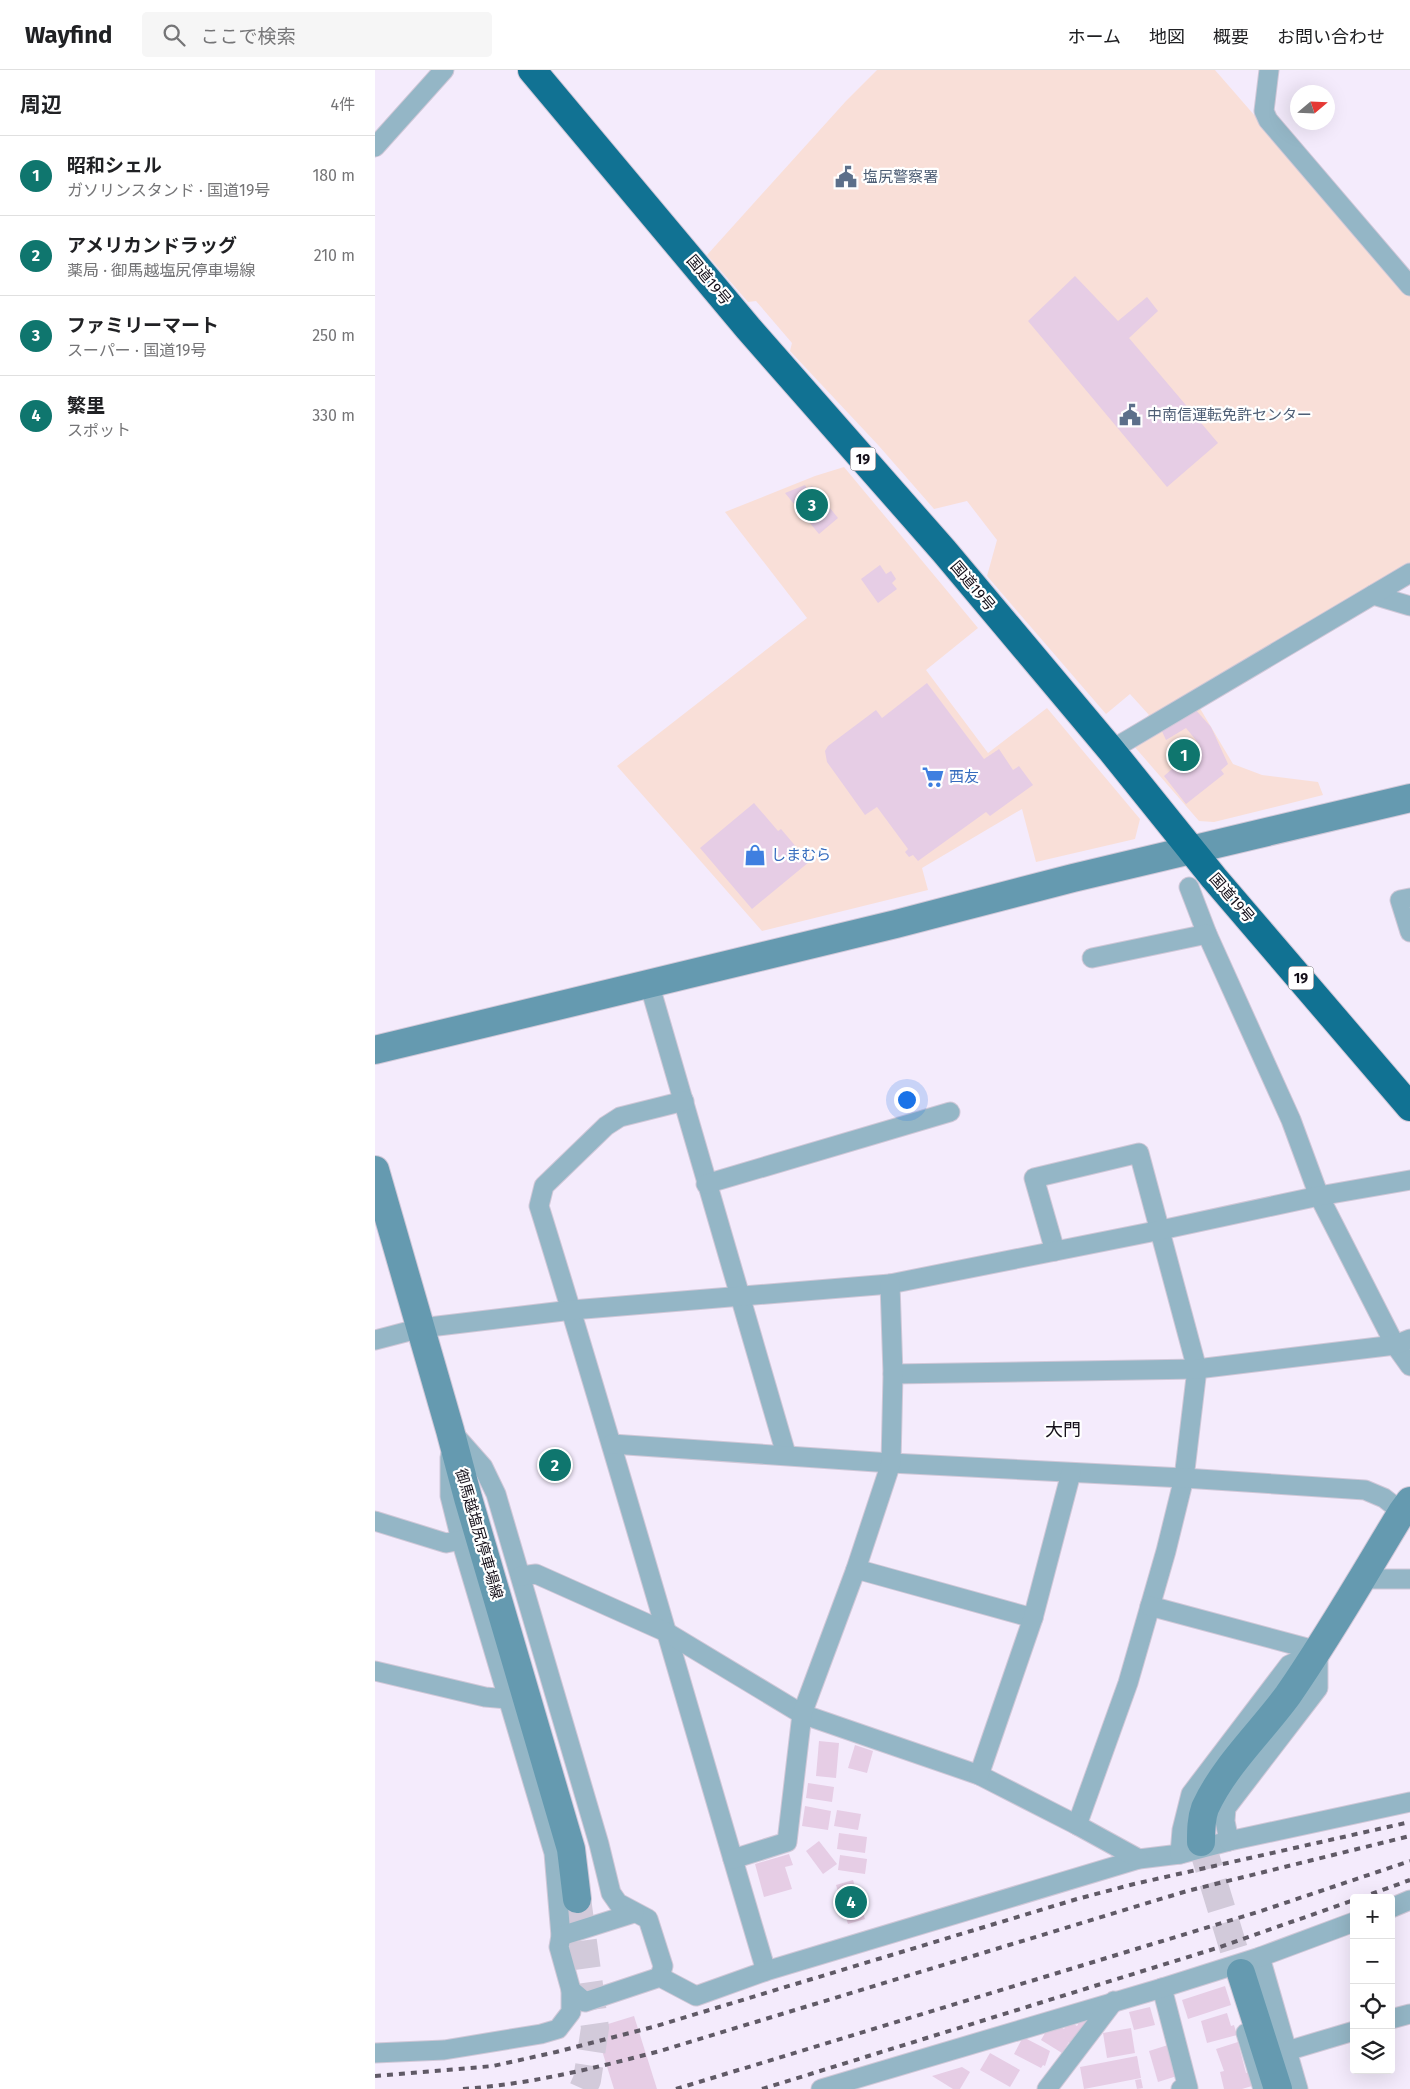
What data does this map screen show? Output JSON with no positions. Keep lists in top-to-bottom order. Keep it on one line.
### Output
{"streets":{"highway":["国道19号","19"],"street":["御馬越塩尻停車場線"]},"districts":["大門"],"places":{"public building":["塩尻警察署","中南信運転免許センター"],"supermarket":["西友"],"shop":["しまむら"]},"north":"right","page":{"header":"Wayfind","search":"ここで検索","nav":["ホーム","地図","概要","お問い合わせ"],"heading":["周辺","4件"],"list":[{"mark":"1","name":"昭和シェル","note":"ガソリンスタンド · 国道19号","value":"180 m"},{"mark":"2","name":"アメリカンドラッグ","note":"薬局 · 御馬越塩尻停車場線","value":"210 m"},{"mark":"3","name":"ファミリーマート","note":"スーパー · 国道19号","value":"250 m"},{"mark":"4","name":"繁里","note":"スポット","value":"330 m"}],"pins":["3","1","2","4"],"map_buttons":["+","−"]}}
